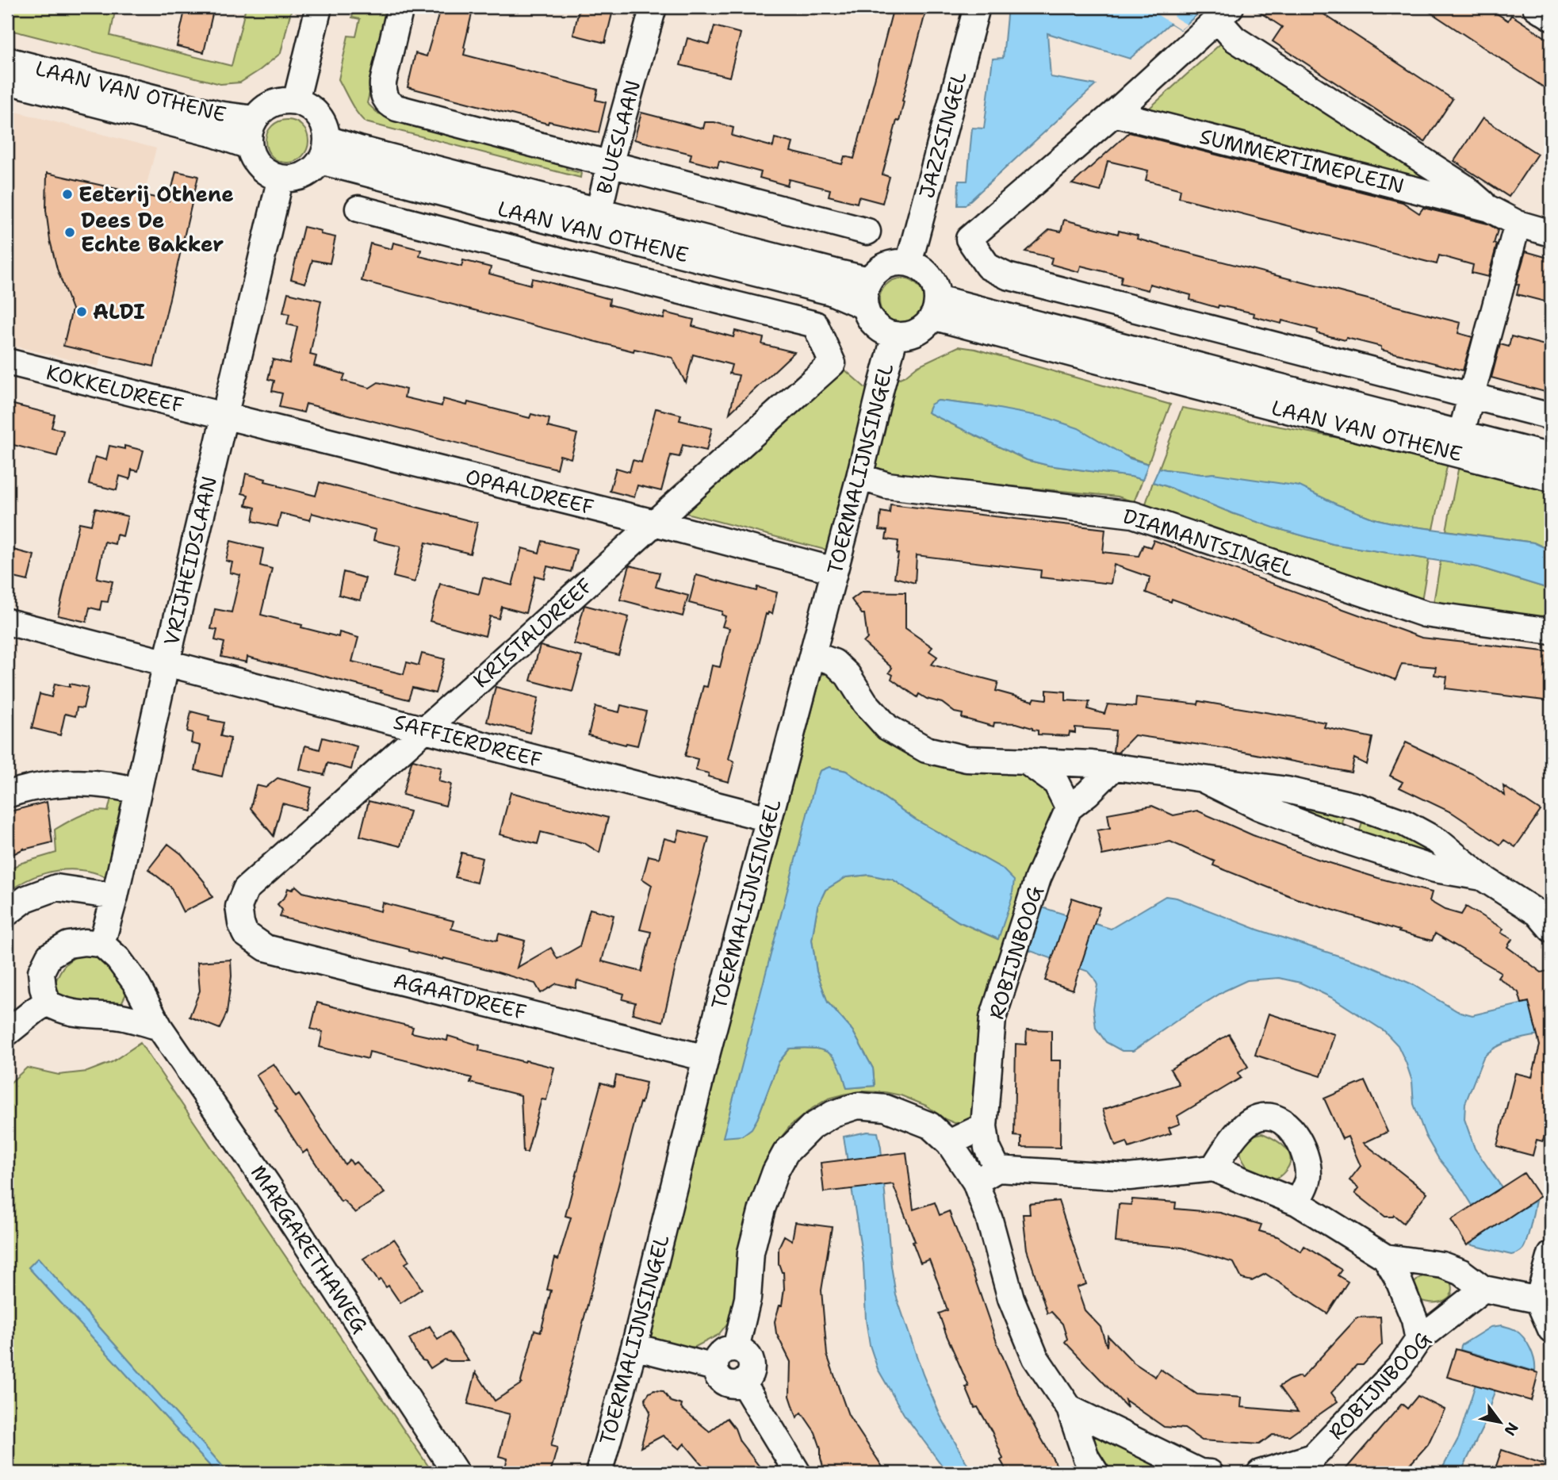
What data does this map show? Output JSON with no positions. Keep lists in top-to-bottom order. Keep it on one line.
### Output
{"streets":{"street":["LAAN VAN OTHENE","JAZZSINGEL","BLUESLAAN","SUMMERTIMEPLEIN","KOKKELDREEF","TOERMALIJNSINGEL","OPAALDREEF","DIAMANTSINGEL","VRIJHEIDSLAAN","KRISTALDREEF","SAFFIERDREEF","ROBIJNBOOG","AGAATDREEF","MARGARETHAWEG"]},"crossings":[["LAAN VAN OTHENE","JAZZSINGEL"],["LAAN VAN OTHENE","BLUESLAAN"],["LAAN VAN OTHENE","TOERMALIJNSINGEL"],["LAAN VAN OTHENE","VRIJHEIDSLAAN"],["LAAN VAN OTHENE","KRISTALDREEF"],["JAZZSINGEL","TOERMALIJNSINGEL"],["KOKKELDREEF","OPAALDREEF"],["KOKKELDREEF","VRIJHEIDSLAAN"],["TOERMALIJNSINGEL","OPAALDREEF"],["TOERMALIJNSINGEL","DIAMANTSINGEL"],["TOERMALIJNSINGEL","SAFFIERDREEF"],["TOERMALIJNSINGEL","AGAATDREEF"],["OPAALDREEF","VRIJHEIDSLAAN"],["OPAALDREEF","KRISTALDREEF"],["VRIJHEIDSLAAN","SAFFIERDREEF"],["VRIJHEIDSLAAN","MARGARETHAWEG"],["KRISTALDREEF","SAFFIERDREEF"],["KRISTALDREEF","AGAATDREEF"]],"places":["Eeterij Othene","Dees De Echte Bakker","ALDI"],"north":"bottom right"}
